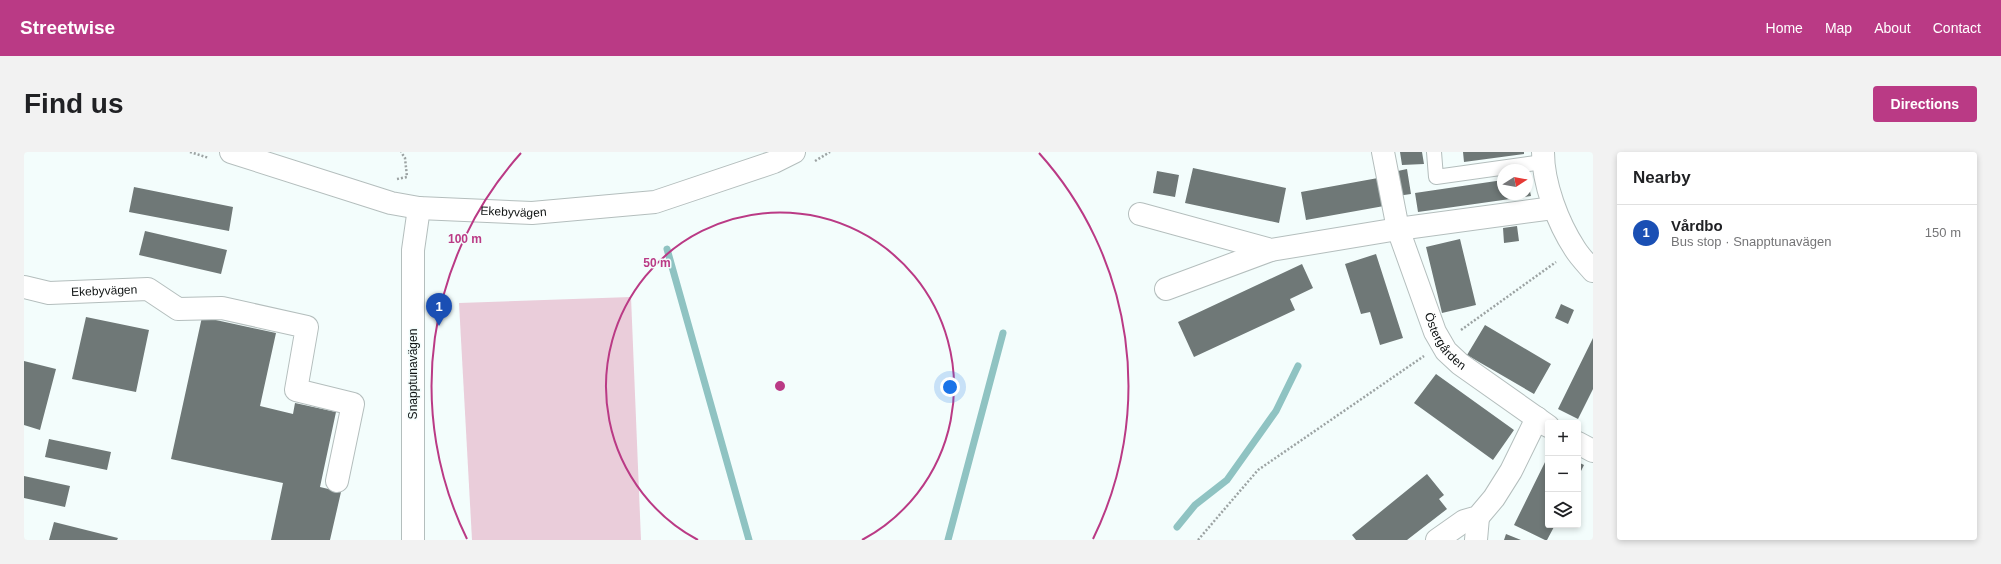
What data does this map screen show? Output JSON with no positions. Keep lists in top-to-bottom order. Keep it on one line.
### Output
{"streets":{"street":["Ekebyvägen","Östergården","Snapptunavägen"]},"crossings":[["Ekebyvägen","Snapptunavägen"]],"north":"right","page":{"header":"Streetwise","nav":["Home","Map","About","Contact"],"buttons":"Directions","title":"Find us","heading":"Nearby","list":[{"mark":"1","name":"Vårdbo","note":"Bus stop · Snapptunavägen","value":"150 m"}],"pins":"1","map_buttons":["+","−"]},"rings":["100 m","50 m"]}
